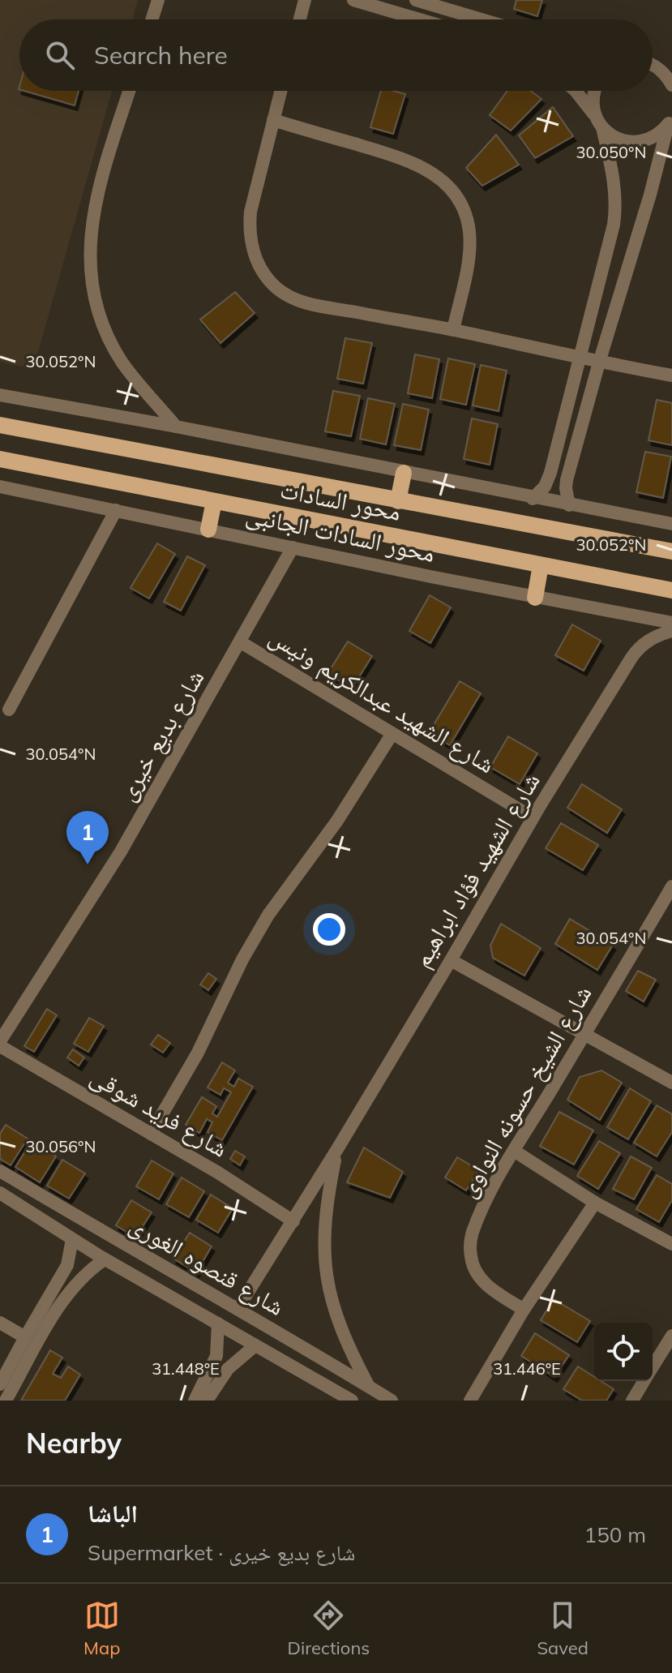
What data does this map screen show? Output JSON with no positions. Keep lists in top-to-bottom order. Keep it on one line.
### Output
{"streets":{"main road":["محور السادات"],"street":["محور السادات الجانبى","شارع الشهيد عبدالكريم ونيس","شارع بديع خيرى","شارع الشهيد فؤاد ابراهيم","شارع الشيخ حسونه النواوى","شارع فريد شوقى","شارع قنصوه الغورى"]},"crossings":[["محور السادات الجانبى","شارع بديع خيرى"],["شارع الشهيد عبدالكريم ونيس","شارع بديع خيرى"],["شارع الشهيد عبدالكريم ونيس","شارع الشهيد فؤاد ابراهيم"],["شارع بديع خيرى","شارع فريد شوقى"],["شارع الشهيد فؤاد ابراهيم","شارع فريد شوقى"],["شارع الشهيد فؤاد ابراهيم","شارع قنصوه الغورى"]],"page":{"search":"Search here","pins":"1","heading":"Nearby","list":[{"mark":"1","name":"الباشا","note":"Supermarket · شارع بديع خيرى","value":"150 m"}],"nav":["Map","Directions","Saved"]},"coordinates":["30.050°N","30.052°N","30.054°N","30.056°N","31.448°E","31.446°E"]}
